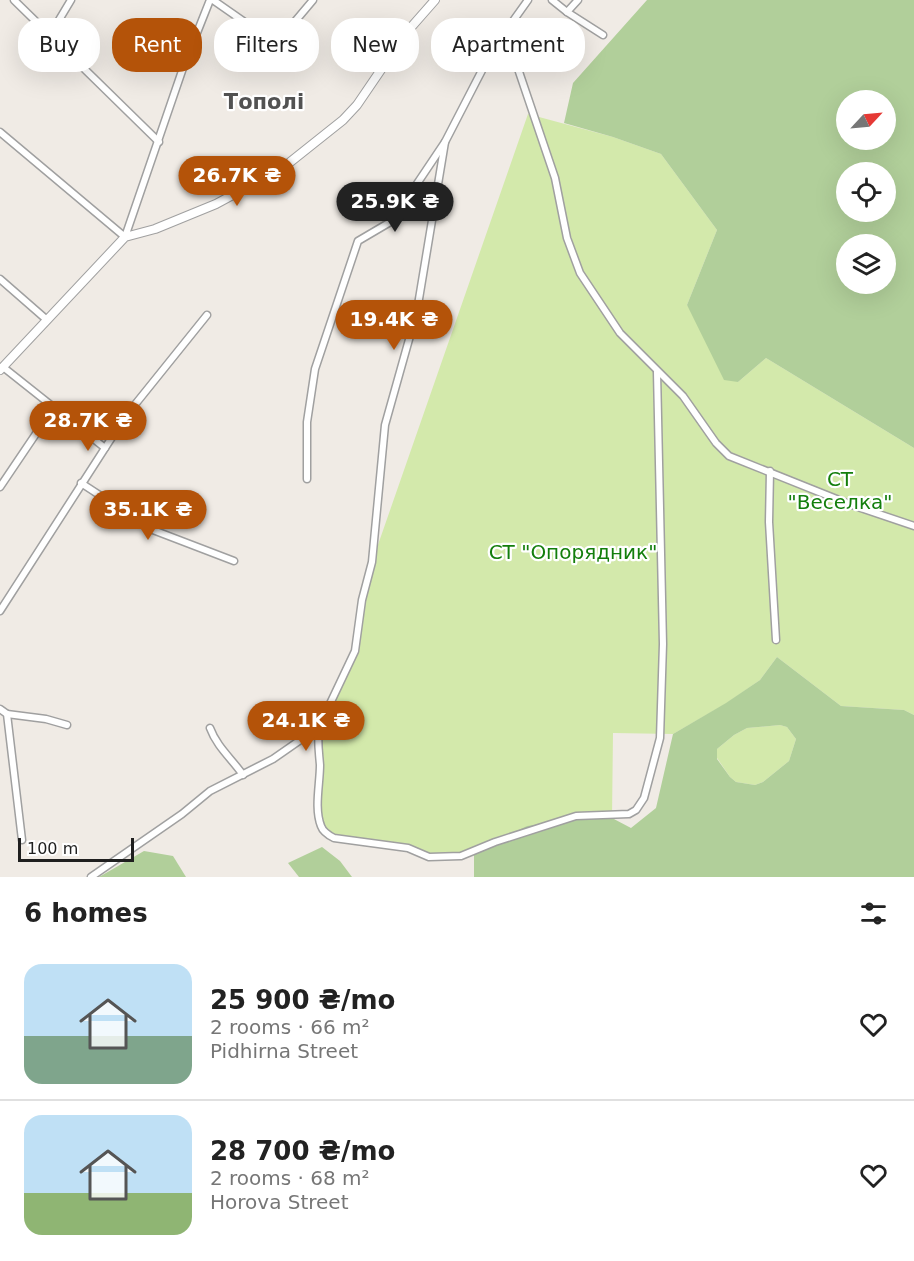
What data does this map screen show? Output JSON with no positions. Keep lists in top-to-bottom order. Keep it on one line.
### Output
{"districts":["Тополі"],"parks":["СТ \"Веселка\"","СТ \"Опорядник\""],"scale_bar":"100 m","north":"top right","page":{"chip":["Buy","Rent","Filters","New","Apartment"],"price":["26.7K ₴","25.9K ₴","19.4K ₴","28.7K ₴","35.1K ₴","24.1K ₴"],"scale":"100 m","heading":"6 homes","list":[{"name":"25 900 ₴/mo","note":"2 rooms · 66 m² · Pidhirna Street"},{"name":"28 700 ₴/mo","note":"2 rooms · 68 m² · Horova Street"}]}}
